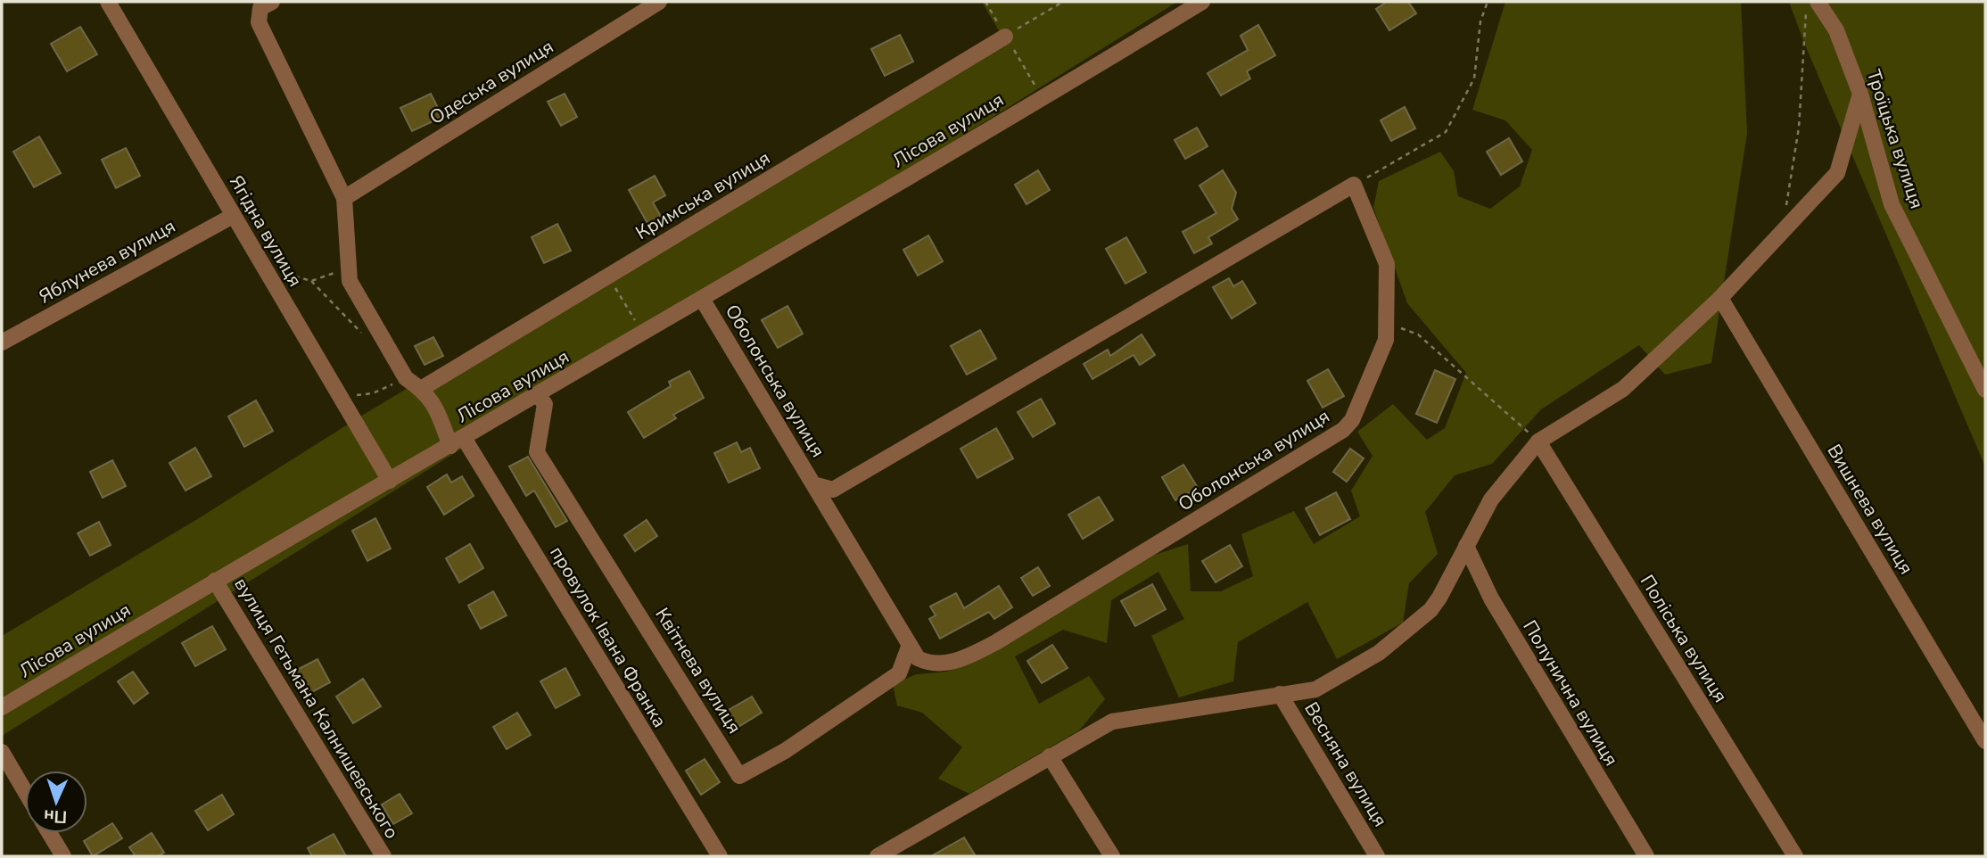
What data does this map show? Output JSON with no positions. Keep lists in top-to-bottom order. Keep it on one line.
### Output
{"streets":{"street":["Одеська вулиця","Лісова вулиця","Троїцька вулиця","Кримська вулиця","Ягідна вулиця","Яблунева вулиця","Оболонська вулиця","Вишнева вулиця","провулок Івана Франка","Поліська вулиця","Квітнева вулиця","Полунична вулиця","вулиця Гетьмана Калнишевського","Весняна вулиця"]},"crossings":[["Лісова вулиця","Ягідна вулиця"],["Лісова вулиця","Оболонська вулиця"],["Лісова вулиця","провулок Івана Франка"],["Лісова вулиця","Квітнева вулиця"],["Лісова вулиця","вулиця Гетьмана Калнишевського"],["Кримська вулиця","провулок Івана Франка"],["Ягідна вулиця","Яблунева вулиця"],["Оболонська вулиця","Квітнева вулиця"]],"north":"bottom"}
